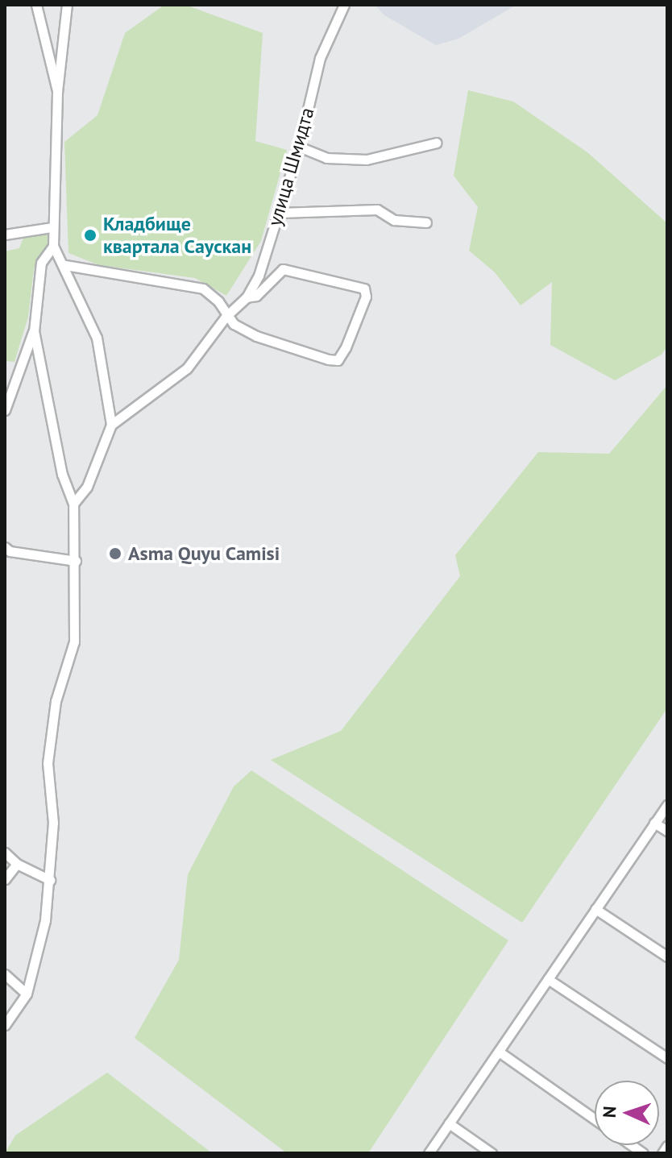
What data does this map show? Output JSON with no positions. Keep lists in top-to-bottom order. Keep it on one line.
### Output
{"streets":{"street":["улица Шмидта"]},"places":["Кладбище квартала Саускан","Asma Quyu Camisi"],"north":"left"}
